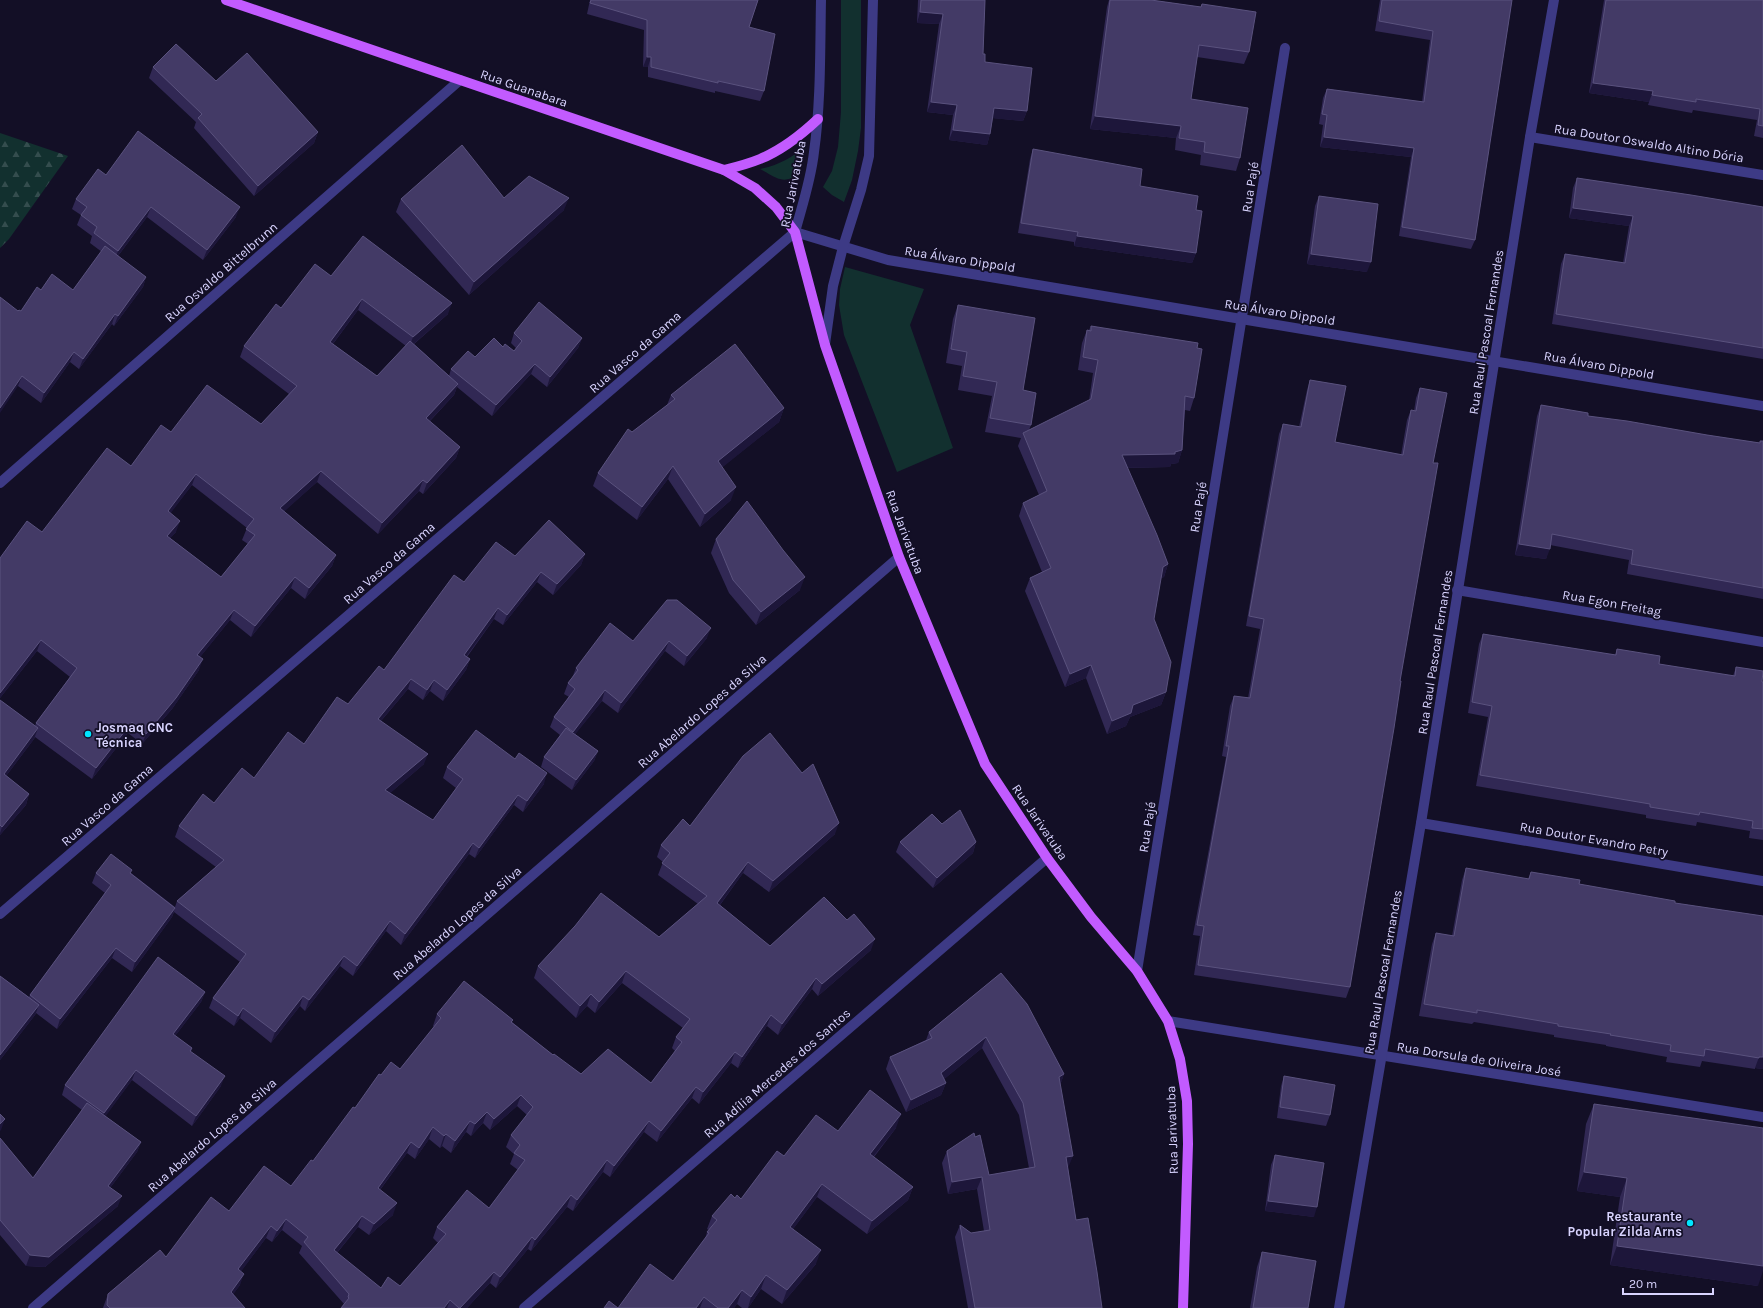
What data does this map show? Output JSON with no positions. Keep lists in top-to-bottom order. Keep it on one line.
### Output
{"streets":{"main road":["Rua Guanabara","Rua Jarivatuba"],"street":["Rua Doutor Oswaldo Altino Dória","Rua Pajé","Rua Álvaro Dippold","Rua Osvaldo Bittelbrunn","Rua Raul Pascoal Fernandes","Rua Vasco da Gama","Rua Egon Freitag","Rua Abelardo Lopes da Silva","Rua Doutor Evandro Petry","Rua Dorsula de Oliveira José","Rua Adília Mercedes dos Santos"]},"crossings":[["Rua Guanabara","Rua Jarivatuba"],["Rua Guanabara","Rua Álvaro Dippold"],["Rua Guanabara","Rua Osvaldo Bittelbrunn"],["Rua Guanabara","Rua Vasco da Gama"],["Rua Doutor Oswaldo Altino Dória","Rua Raul Pascoal Fernandes"],["Rua Jarivatuba","Rua Pajé"],["Rua Jarivatuba","Rua Álvaro Dippold"],["Rua Jarivatuba","Rua Vasco da Gama"],["Rua Jarivatuba","Rua Abelardo Lopes da Silva"],["Rua Jarivatuba","Rua Dorsula de Oliveira José"],["Rua Jarivatuba","Rua Adília Mercedes dos Santos"],["Rua Pajé","Rua Álvaro Dippold"],["Rua Álvaro Dippold","Rua Raul Pascoal Fernandes"],["Rua Álvaro Dippold","Rua Vasco da Gama"],["Rua Raul Pascoal Fernandes","Rua Egon Freitag"],["Rua Raul Pascoal Fernandes","Rua Doutor Evandro Petry"],["Rua Raul Pascoal Fernandes","Rua Dorsula de Oliveira José"]],"places":["Josmaq CNC Técnica","Restaurante Popular Zilda Arns"],"scale_bar":"20 m"}
